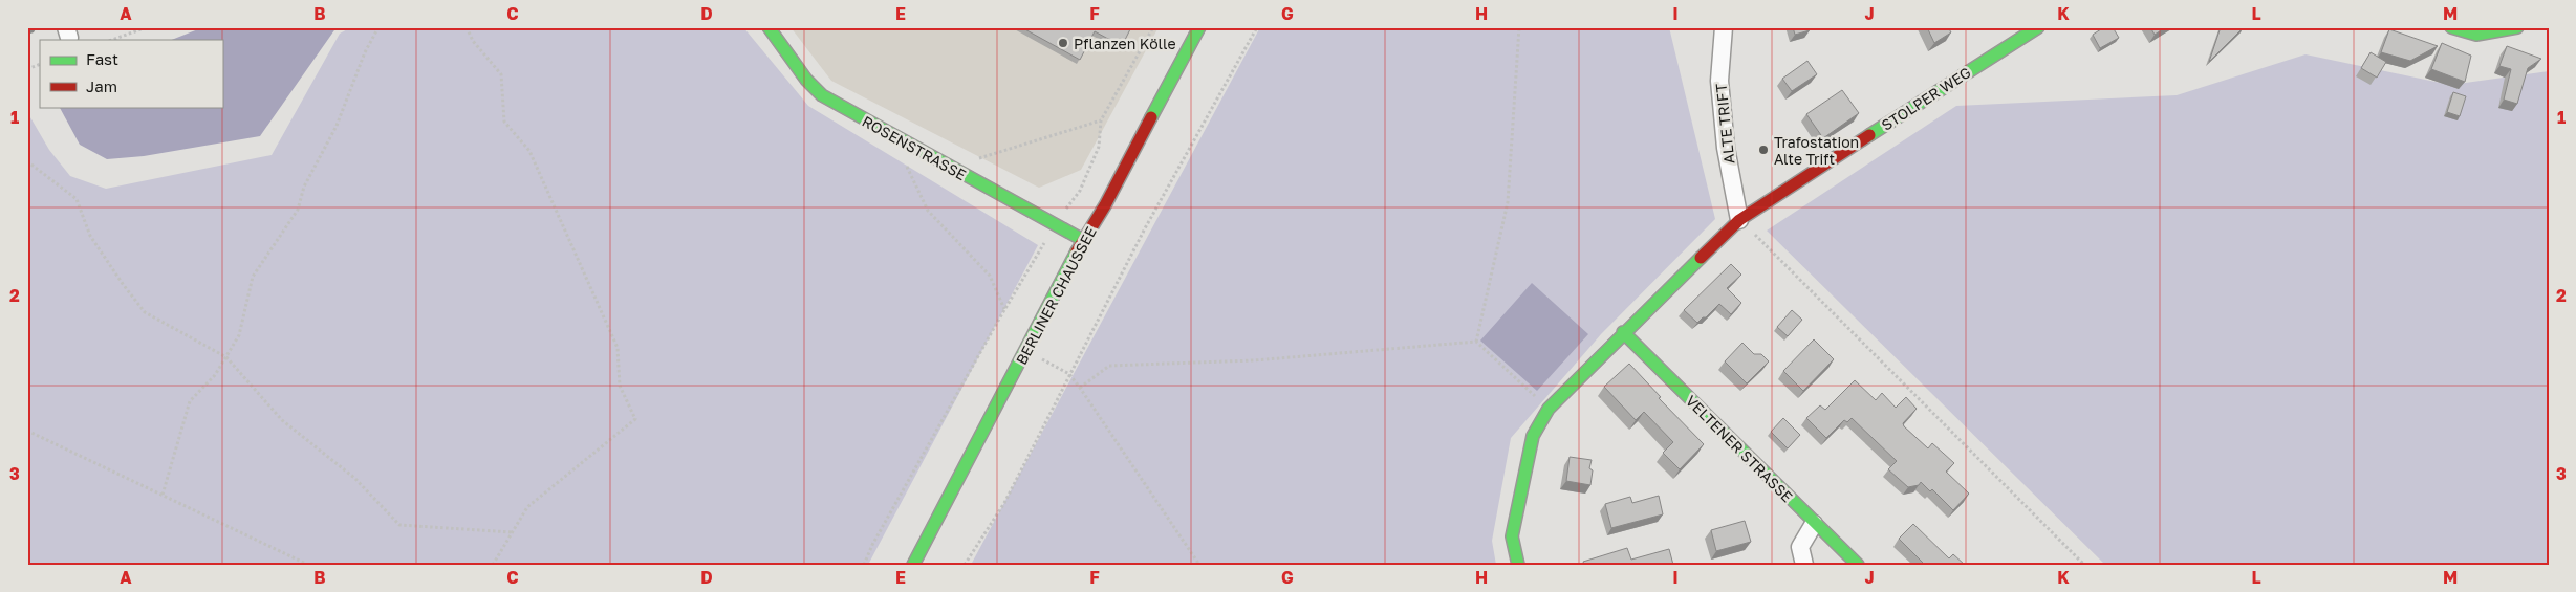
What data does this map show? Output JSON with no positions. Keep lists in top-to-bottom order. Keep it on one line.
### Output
{"streets":{"street":["STOLPER WEG","ALTE TRIFT","ROSENSTRASSE","BERLINER CHAUSSEE","VELTENER STRASSE"]},"crossings":[["STOLPER WEG","ALTE TRIFT"],["STOLPER WEG","VELTENER STRASSE"],["ROSENSTRASSE","BERLINER CHAUSSEE"]],"places":["Pflanzen Kölle","Trafostation Alte Trift"],"legend":["Fast","Jam"],"grid":{"columns":["A","B","C","D","E","F","G","H","I","J","K","L","M"],"rows":["1","2","3"]}}
